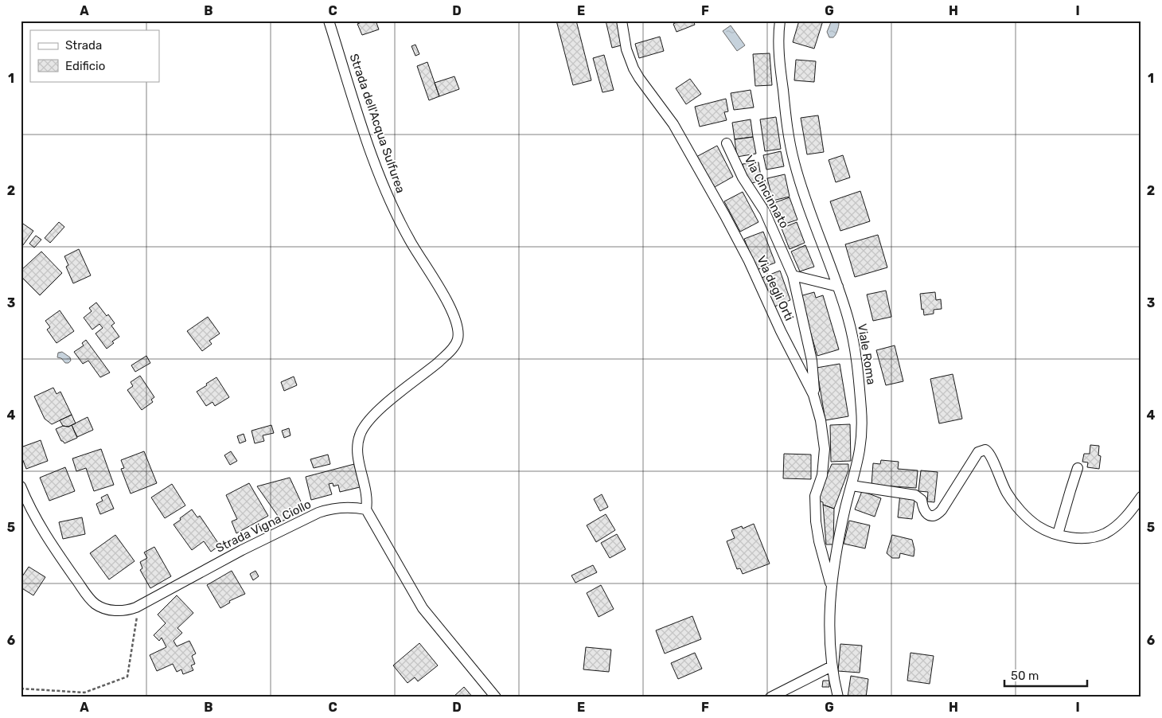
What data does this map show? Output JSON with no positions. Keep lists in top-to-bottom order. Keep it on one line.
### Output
{"streets":{"street":["Strada dell'Acqua Sulfurea","Via Cincinnato","Via degli Orti","Viale Roma","Strada Vigna Ciollo"]},"crossings":[["Strada dell'Acqua Sulfurea","Strada Vigna Ciollo"],["Via Cincinnato","Via degli Orti"],["Via degli Orti","Viale Roma"]],"legend":["Strada","Edificio"],"scale_bar":"50 m","grid":{"columns":["A","B","C","D","E","F","G","H","I"],"rows":["1","2","3","4","5","6"]}}
